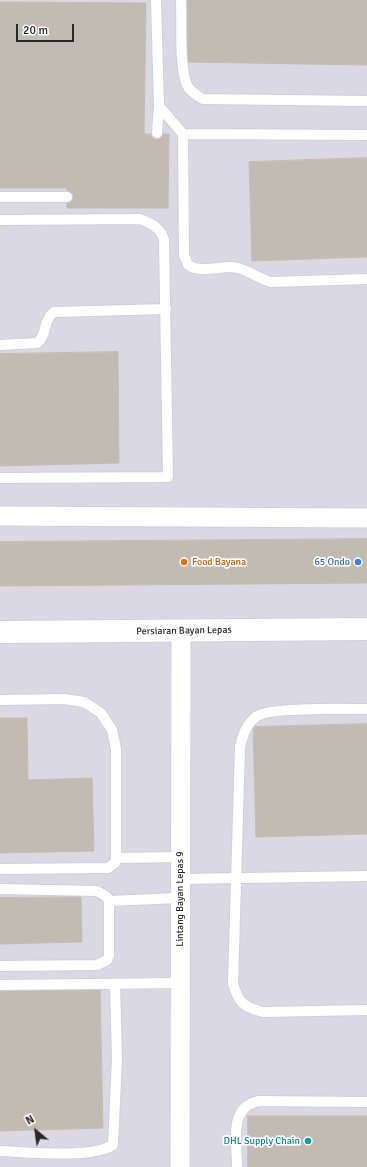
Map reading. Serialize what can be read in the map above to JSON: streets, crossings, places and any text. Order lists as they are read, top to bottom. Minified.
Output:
{"streets":{"street":["Persiaran Bayan Lepas","Lintang Bayan Lepas 9"]},"crossings":[["Persiaran Bayan Lepas","Lintang Bayan Lepas 9"]],"places":["Food Bayana","65 Ondo","DHL Supply Chain"],"scale_bar":"20 m","north":"top left"}
